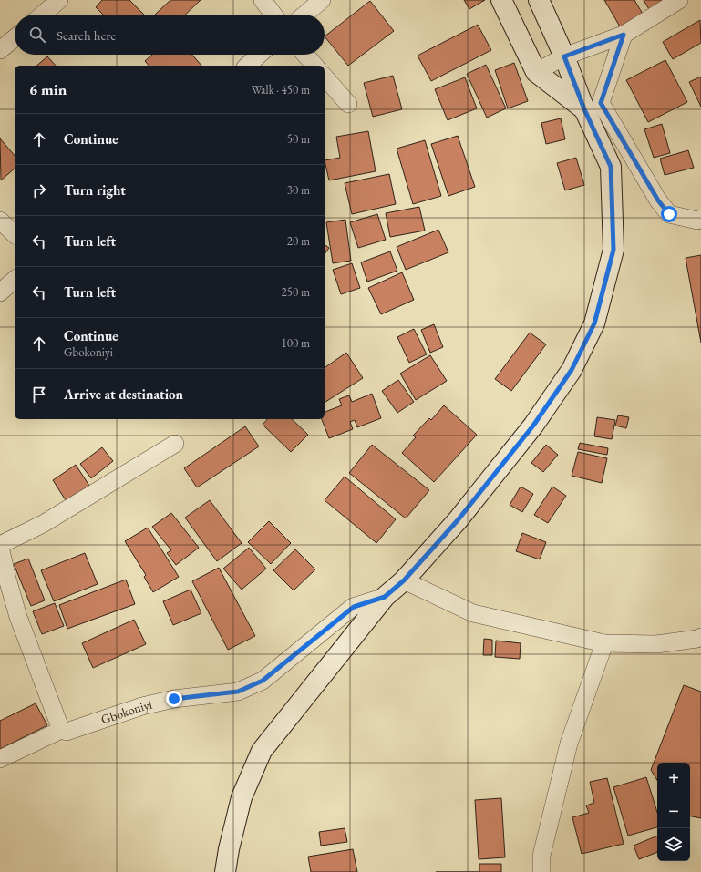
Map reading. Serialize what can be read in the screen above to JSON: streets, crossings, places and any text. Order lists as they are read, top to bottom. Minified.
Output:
{"streets":{"street":["Gbokoniyi"]},"page":{"search":"Search here","heading":["6 min","Walk · 450 m"],"list":[["Continue","50 m"],["Turn right","30 m"],["Turn left","20 m"],["Turn left","250 m"],["Continue","Gbokoniyi","100 m"],"Arrive at destination"],"map_buttons":["+","−"]}}
